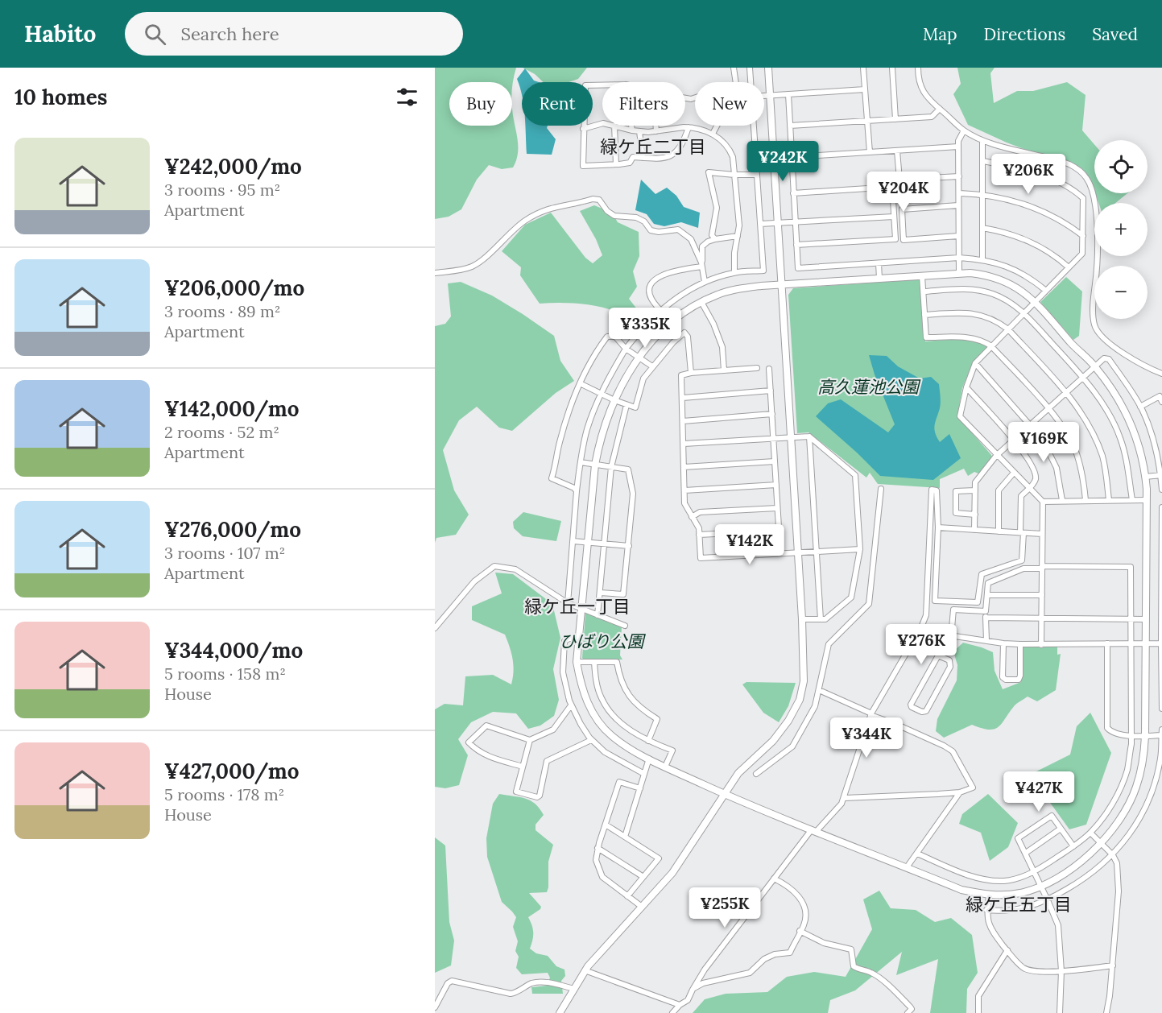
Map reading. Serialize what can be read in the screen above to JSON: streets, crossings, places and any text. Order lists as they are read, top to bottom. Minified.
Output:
{"districts":["緑ケ丘二丁目","緑ケ丘一丁目","緑ケ丘五丁目"],"parks":["高久蓮池公園","ひばり公園"],"page":{"header":"Habito","search":"Search here","nav":["Map","Directions","Saved"],"heading":"10 homes","chip":["Buy","Rent","Filters","New"],"list":[{"name":"¥242,000/mo","note":"3 rooms · 95 m² · Apartment"},{"name":"¥206,000/mo","note":"3 rooms · 89 m² · Apartment"},{"name":"¥142,000/mo","note":"2 rooms · 52 m² · Apartment"},{"name":"¥276,000/mo","note":"3 rooms · 107 m² · Apartment"},{"name":"¥344,000/mo","note":"5 rooms · 158 m² · House"},{"name":"¥427,000/mo","note":"5 rooms · 178 m² · House"}],"map_buttons":["+","−"],"price":["¥242K","¥206K","¥204K","¥335K","¥169K","¥142K","¥276K","¥344K","¥427K","¥255K"]}}
